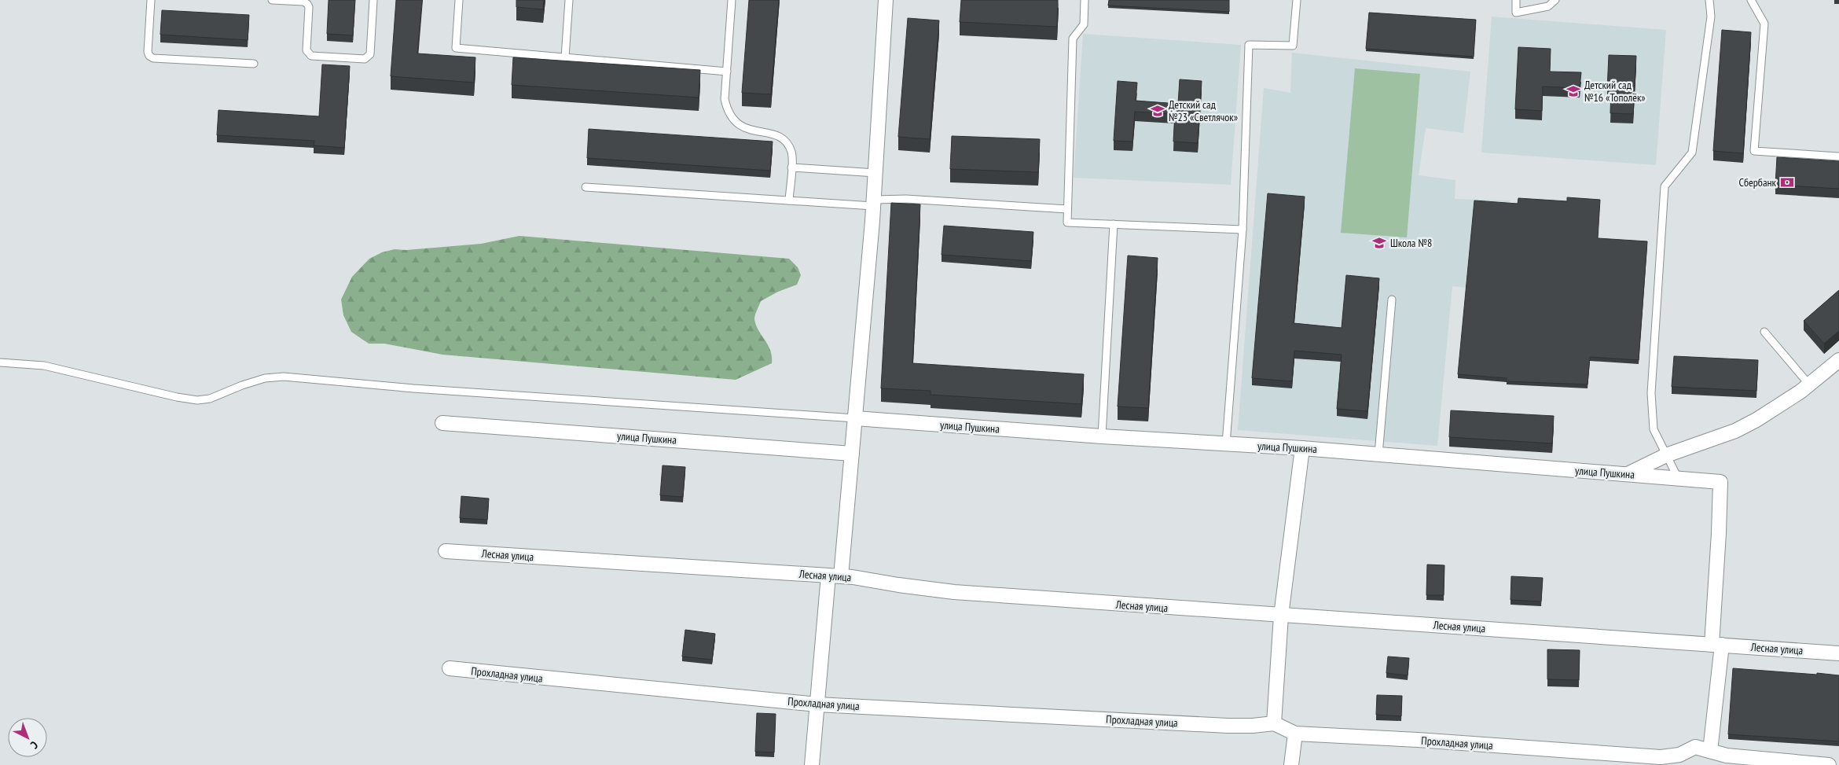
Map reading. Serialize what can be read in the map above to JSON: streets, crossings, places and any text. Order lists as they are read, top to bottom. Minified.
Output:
{"streets":{"street":["улица Пушкина","Лесная улица","Прохладная улица"]},"crossings":[["улица Пушкина","Лесная улица"]],"places":{"school or university":["Детский сад №16 «Тополёк»","Детский сад №23 «Светлячок»","Школа №8"],"bank":["Сбербанк"]},"north":"bottom right"}
